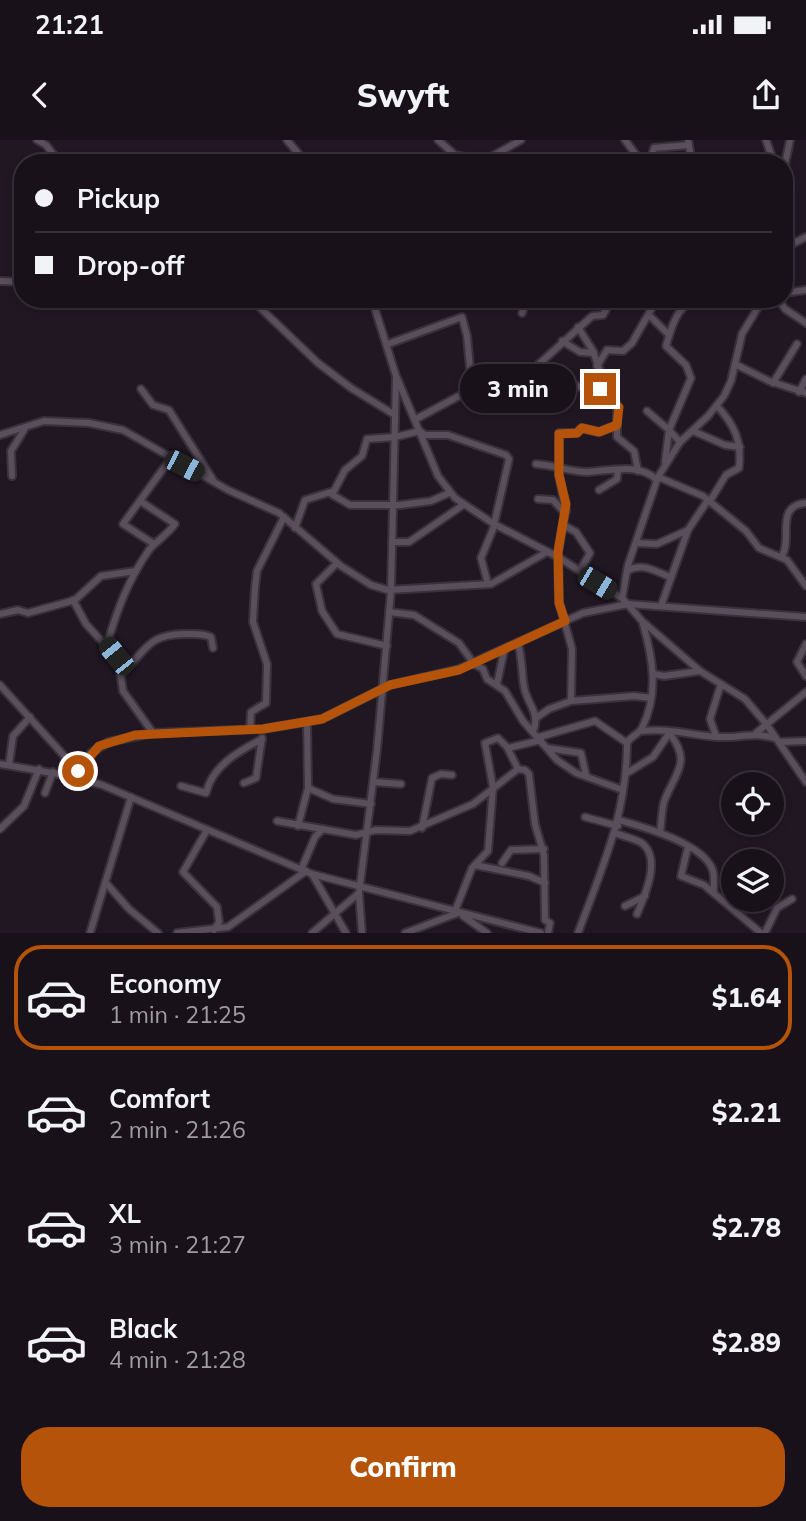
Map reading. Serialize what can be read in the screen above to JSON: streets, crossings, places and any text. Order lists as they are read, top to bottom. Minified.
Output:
{"page":{"status":"21:21","header":"Swyft","banner":["Pickup","Drop-off"],"bubble":"3 min","list":[{"name":"Economy","note":"1 min · 21:25","value":"$1.64"},{"name":"Comfort","note":"2 min · 21:26","value":"$2.21"},{"name":"XL","note":"3 min · 21:27","value":"$2.78"},{"name":"Black","note":"4 min · 21:28","value":"$2.89"}],"buttons":"Confirm"}}
